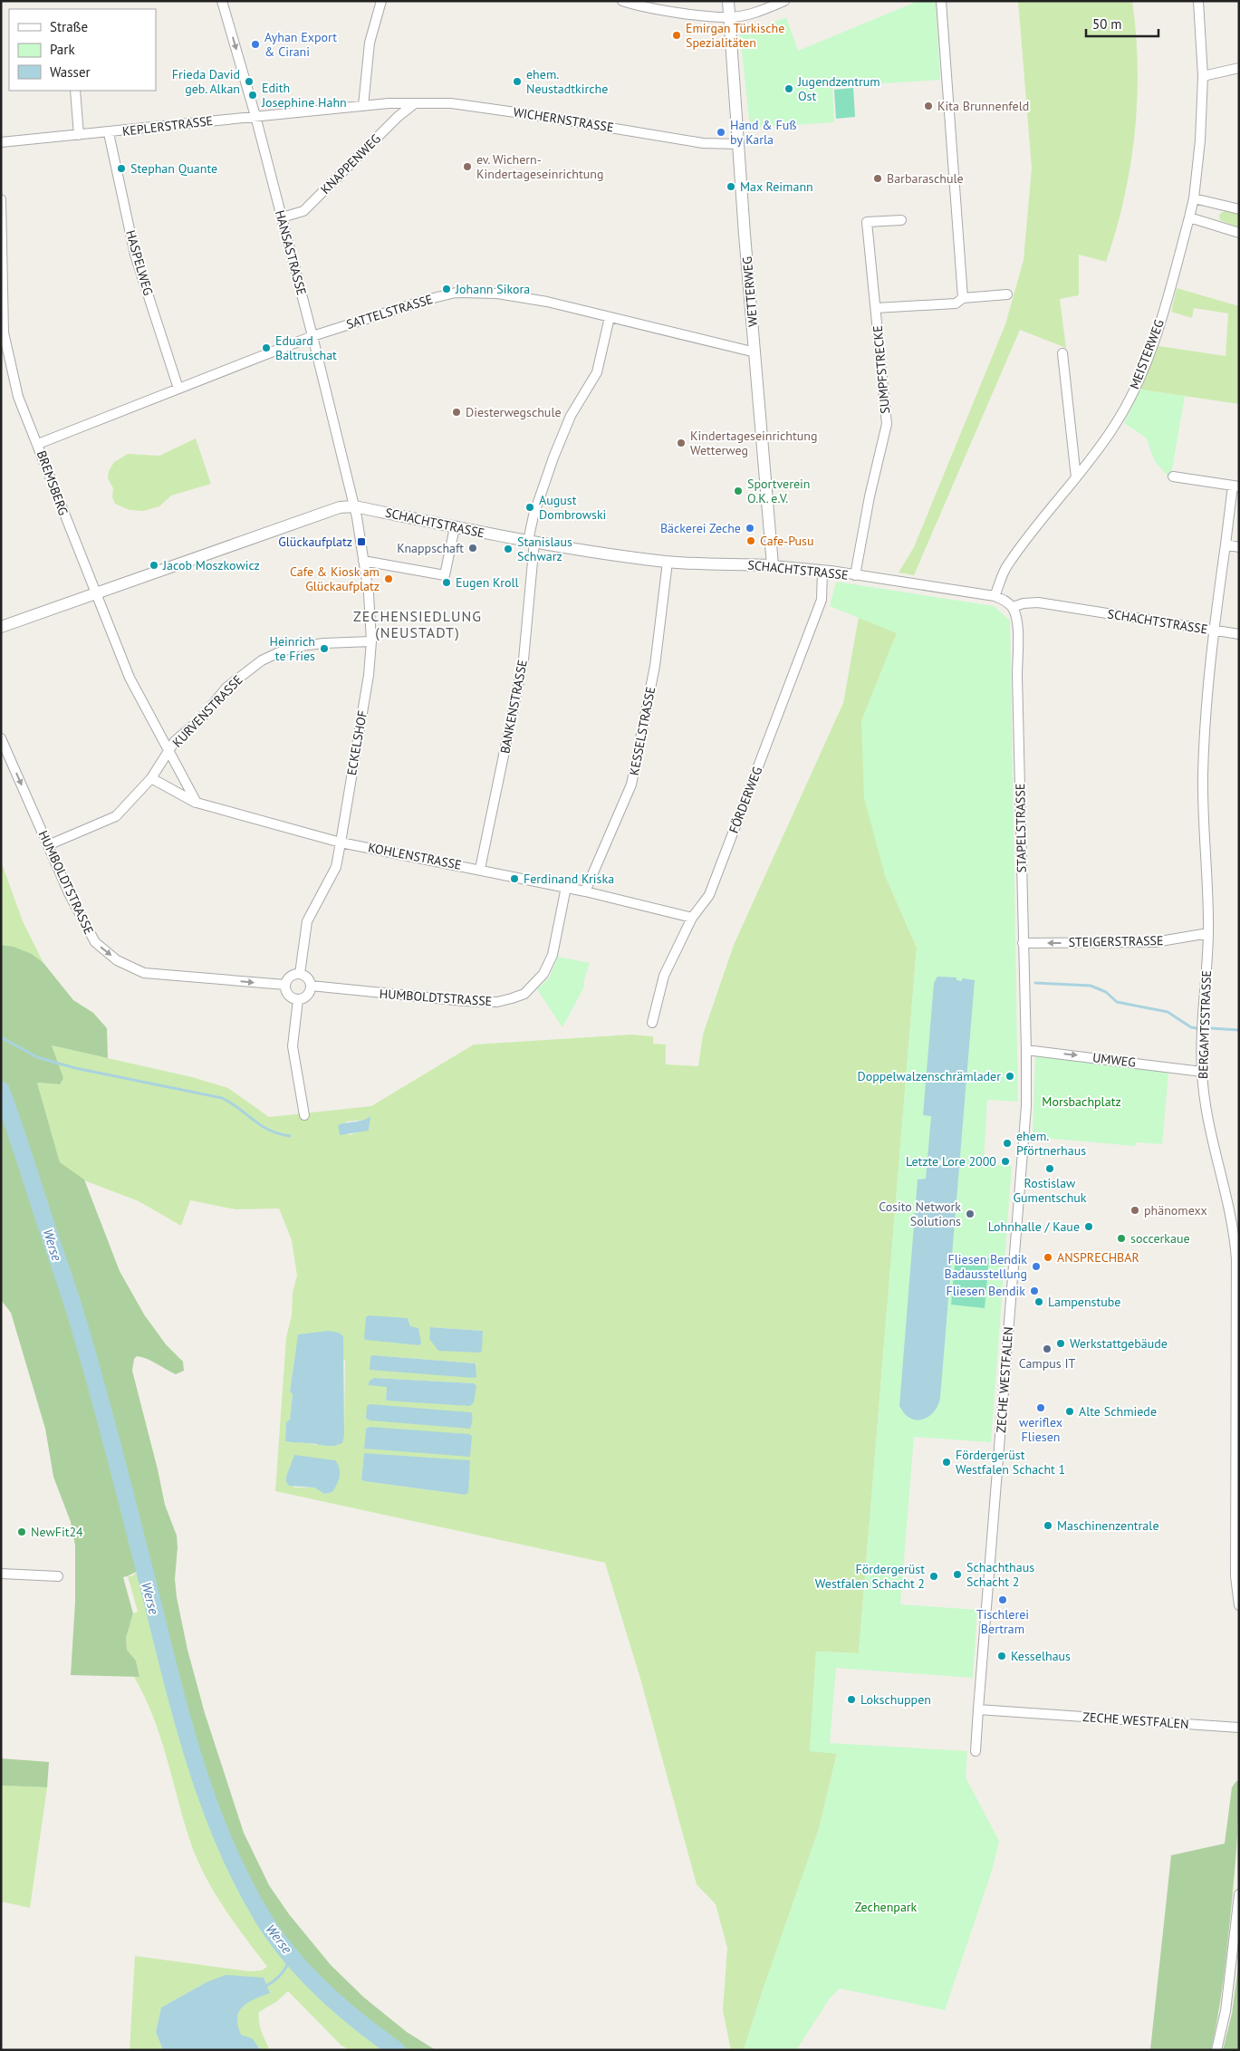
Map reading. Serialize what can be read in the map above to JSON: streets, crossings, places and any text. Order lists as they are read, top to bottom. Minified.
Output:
{"streets":{"street":["WICHERNSTRASSE","KEPLERSTRASSE","KNAPPENWEG","HANSASTRASSE","HASPELWEG","WETTERWEG","SATTELSTRASSE","MEISTERWEG","SUMPFSTRECKE","BREMSBERG","SCHACHTSTRASSE","BANKENSTRASSE","KURVENSTRASSE","KESSELSTRASSE","ECKELSHOF","FÖRDERWEG","STAPELSTRASSE","KOHLENSTRASSE","HUMBOLDTSTRASSE","STEIGERSTRASSE","BERGAMTSSTRASSE","UMWEG","ZECHE WESTFALEN"]},"crossings":[["WICHERNSTRASSE","KEPLERSTRASSE"],["WICHERNSTRASSE","KNAPPENWEG"],["WICHERNSTRASSE","HANSASTRASSE"],["WICHERNSTRASSE","WETTERWEG"],["KEPLERSTRASSE","HANSASTRASSE"],["KEPLERSTRASSE","HASPELWEG"],["KNAPPENWEG","HANSASTRASSE"],["HANSASTRASSE","SATTELSTRASSE"],["HANSASTRASSE","SCHACHTSTRASSE"],["HANSASTRASSE","ECKELSHOF"],["HASPELWEG","SATTELSTRASSE"],["WETTERWEG","SATTELSTRASSE"],["WETTERWEG","SCHACHTSTRASSE"],["SATTELSTRASSE","BREMSBERG"],["SATTELSTRASSE","BANKENSTRASSE"],["MEISTERWEG","SCHACHTSTRASSE"],["SUMPFSTRECKE","SCHACHTSTRASSE"],["BREMSBERG","KURVENSTRASSE"],["SCHACHTSTRASSE","BANKENSTRASSE"],["SCHACHTSTRASSE","KESSELSTRASSE"],["SCHACHTSTRASSE","ECKELSHOF"],["SCHACHTSTRASSE","FÖRDERWEG"],["SCHACHTSTRASSE","STAPELSTRASSE"],["SCHACHTSTRASSE","BERGAMTSSTRASSE"],["BANKENSTRASSE","KOHLENSTRASSE"],["KURVENSTRASSE","ECKELSHOF"],["KURVENSTRASSE","KOHLENSTRASSE"],["KURVENSTRASSE","HUMBOLDTSTRASSE"],["KESSELSTRASSE","KOHLENSTRASSE"],["ECKELSHOF","KOHLENSTRASSE"],["ECKELSHOF","HUMBOLDTSTRASSE"],["FÖRDERWEG","KOHLENSTRASSE"],["STAPELSTRASSE","STEIGERSTRASSE"],["STAPELSTRASSE","UMWEG"],["STAPELSTRASSE","ZECHE WESTFALEN"],["KOHLENSTRASSE","HUMBOLDTSTRASSE"],["STEIGERSTRASSE","BERGAMTSSTRASSE"],["BERGAMTSSTRASSE","UMWEG"],["UMWEG","ZECHE WESTFALEN"]],"one_way":["HUMBOLDTSTRASSE","STEIGERSTRASSE","UMWEG"],"districts":["ZECHENSIEDLUNG (NEUSTADT)"],"water":["Werse"],"parks":["Morsbachplatz","Zechenpark"],"places":{"other":["Emirgan Türkische Spezialitäten","Ayhan Export & Cirani","Frieda David geb. Alkan","ehem. Neustadtkirche","Jugendzentrum Ost","Edith Josephine Hahn","Kita Brunnenfeld","Hand & Fuß by Karla","ev. Wichern- Kindertageseinrichtung","Stephan Quante","Barbaraschule","Max Reimann","Johann Sikora","Eduard Baltruschat","Diesterwegschule","Kindertageseinrichtung Wetterweg","Sportverein O.K. e.V.","August Dombrowski","Bäckerei Zeche","Cafe-Pusu","Knappschaft","Stanislaus Schwarz","Jacob Moszkowicz","Cafe & Kiosk am Glückaufplatz","Eugen Kroll","Heinrich te Fries","Ferdinand Kriska","Doppelwalzenschrämlader","ehem. Pförtnerhaus","Letzte Lore 2000","Rostislaw Gumentschuk","phänomexx","Cosito Network Solutions","Lohnhalle / Kaue","soccerkaue","ANSPRECHBAR","Fliesen Bendik Badausstellung","Fliesen Bendik","Lampenstube","Werkstattgebäude","Campus IT","weriflex Fliesen","Alte Schmiede","Fördergerüst Westfalen Schacht 1","Maschinenzentrale","NewFit24","Schachthaus Schacht 2","Fördergerüst Westfalen Schacht 2","Tischlerei Bertram","Kesselhaus","Lokschuppen"],"transit":["Glückaufplatz"]},"legend":["Straße","Park","Wasser"],"scale_bar":"50 m"}
